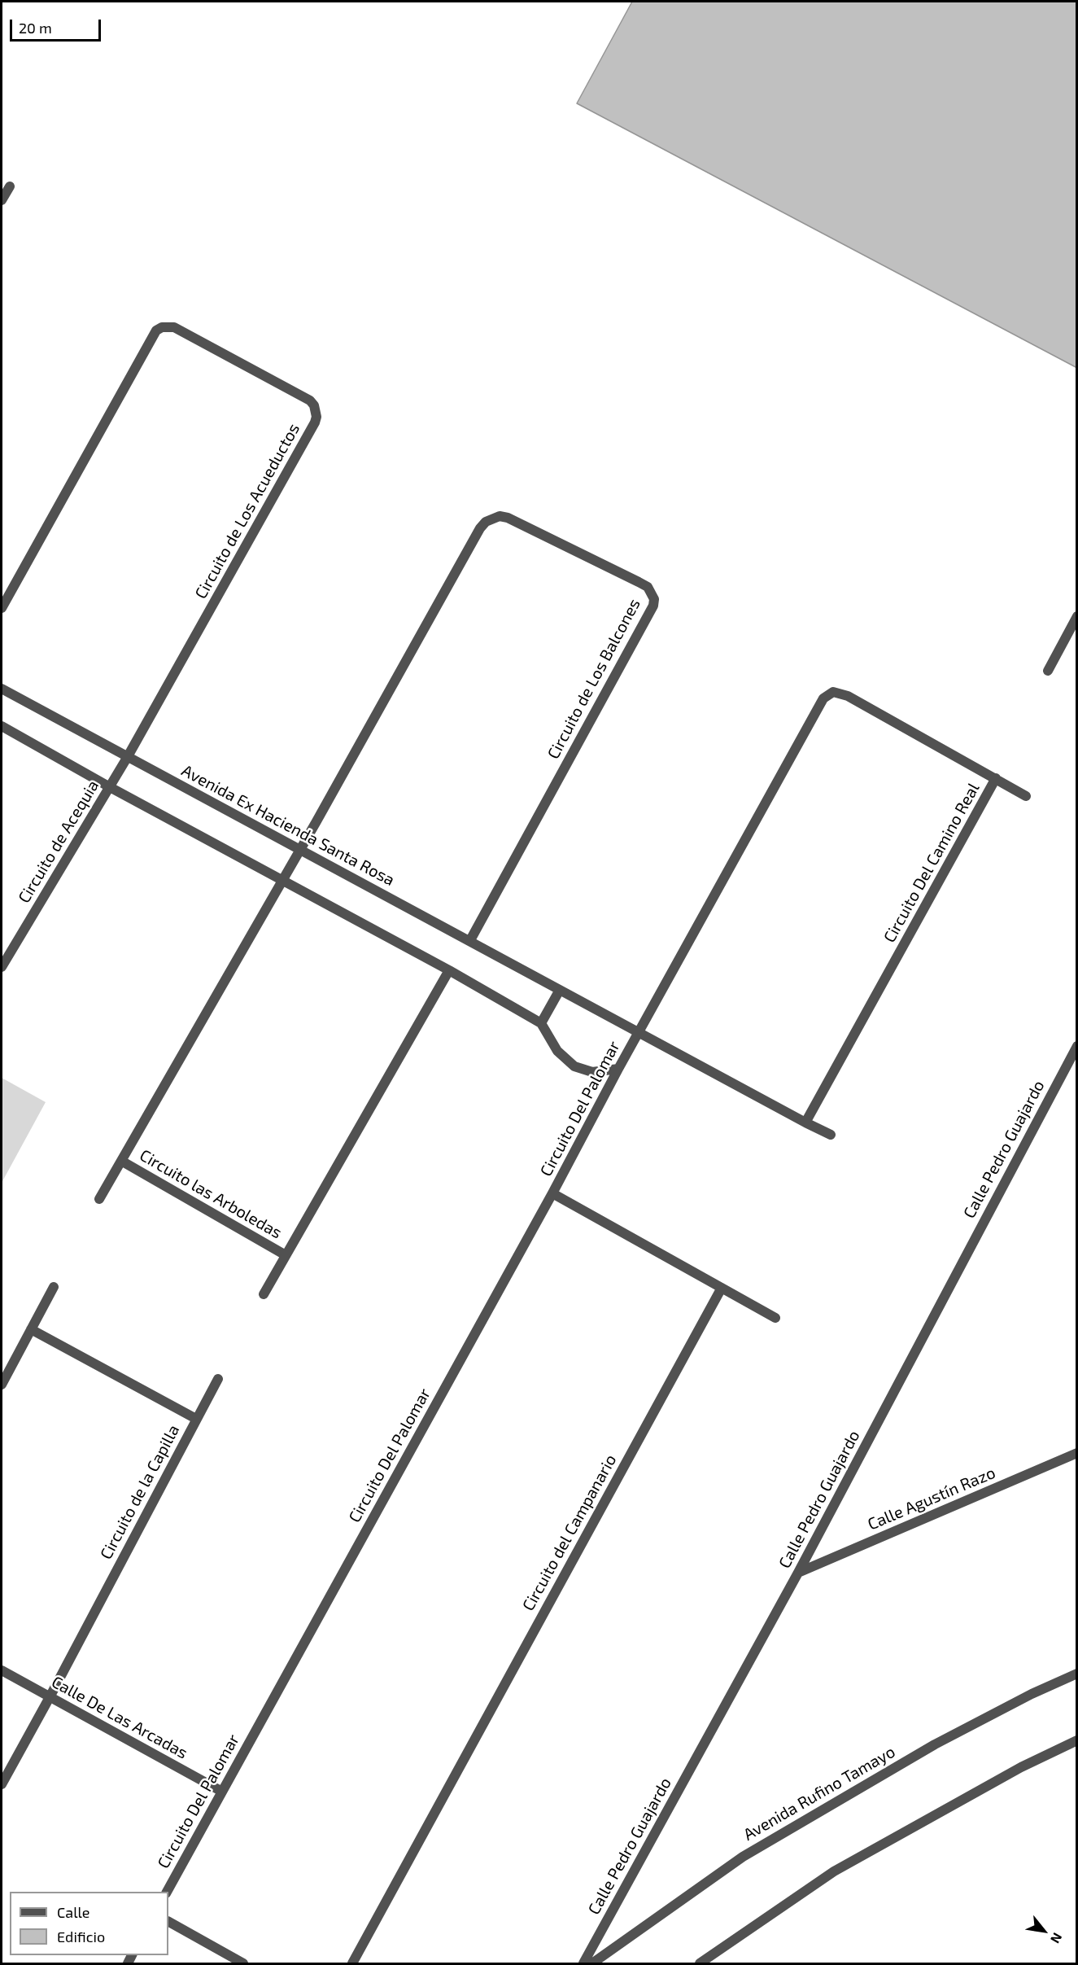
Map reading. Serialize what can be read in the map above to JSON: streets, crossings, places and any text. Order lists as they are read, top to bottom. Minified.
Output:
{"streets":{"street":["Circuito de Los Acueductos","Circuito de Los Balcones","Avenida Ex Hacienda Santa Rosa","Circuito de Acequia","Circuito Del Camino Real","Circuito Del Palomar","Calle Pedro Guajardo","Circuito las Arboledas","Circuito de la Capilla","Calle Agustín Razo","Circuito del Campanario","Calle De Las Arcadas","Avenida Rufino Tamayo"]},"crossings":[["Circuito de Los Acueductos","Avenida Ex Hacienda Santa Rosa"],["Circuito de Los Acueductos","Circuito de Acequia"],["Circuito de Los Balcones","Avenida Ex Hacienda Santa Rosa"],["Circuito de Los Balcones","Circuito las Arboledas"],["Avenida Ex Hacienda Santa Rosa","Circuito de Acequia"],["Avenida Ex Hacienda Santa Rosa","Circuito Del Camino Real"],["Avenida Ex Hacienda Santa Rosa","Circuito Del Palomar"],["Avenida Ex Hacienda Santa Rosa","Circuito las Arboledas"],["Circuito Del Camino Real","Circuito Del Palomar"],["Circuito Del Palomar","Calle De Las Arcadas"],["Calle Pedro Guajardo","Calle Agustín Razo"],["Circuito de la Capilla","Calle De Las Arcadas"]],"legend":["Calle","Edificio"],"scale_bar":"20 m","north":"bottom right"}
